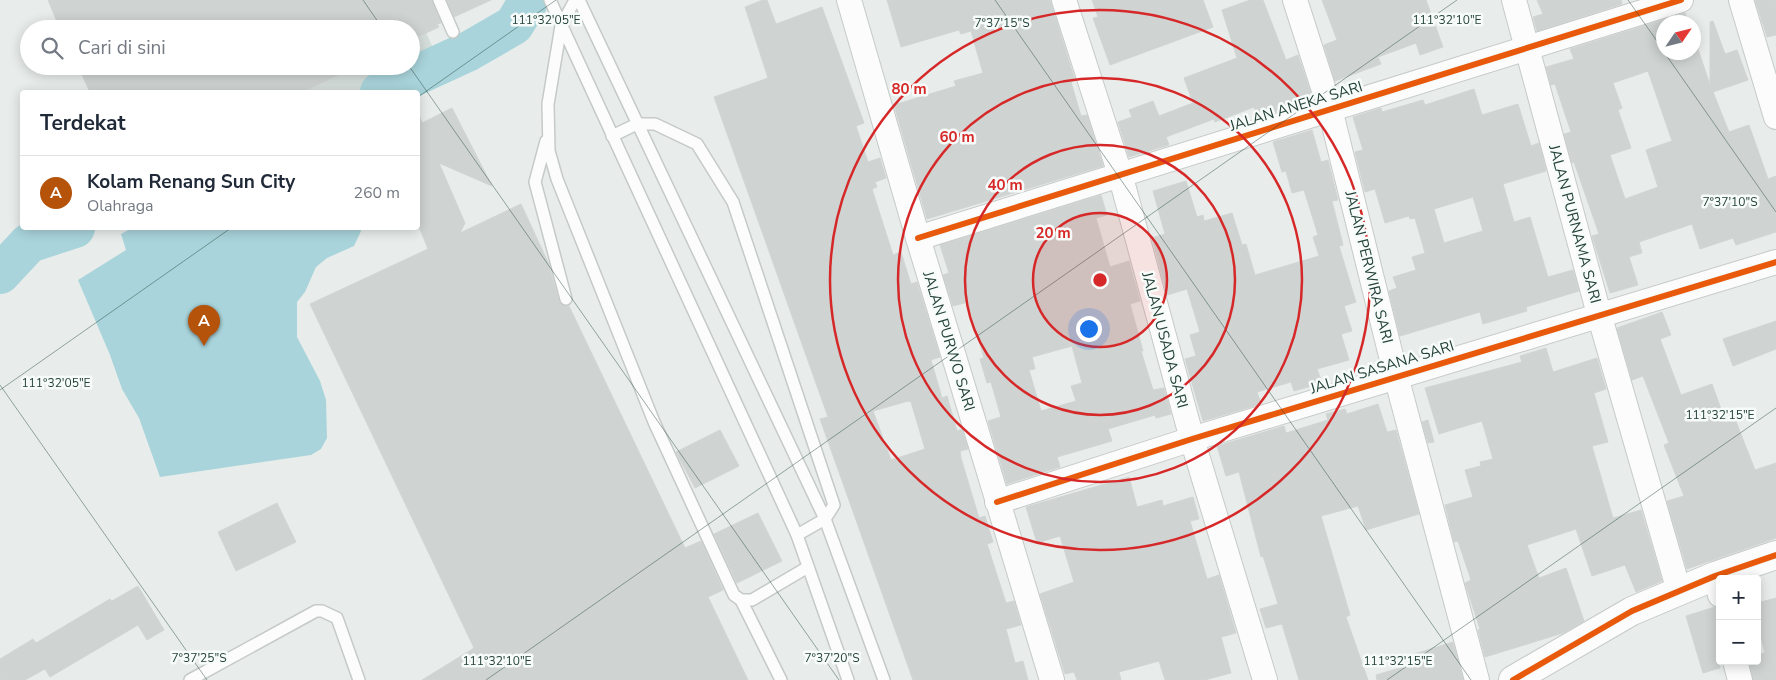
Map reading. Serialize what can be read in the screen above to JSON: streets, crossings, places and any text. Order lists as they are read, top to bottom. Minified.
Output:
{"streets":{"street":["JALAN ANEKA SARI","JALAN PURNAMA SARI","JALAN PERWIRA SARI","JALAN USADA SARI","JALAN PURWO SARI","JALAN SASANA SARI"]},"crossings":[["JALAN ANEKA SARI","JALAN PURNAMA SARI"],["JALAN ANEKA SARI","JALAN PERWIRA SARI"],["JALAN ANEKA SARI","JALAN USADA SARI"],["JALAN ANEKA SARI","JALAN PURWO SARI"],["JALAN PURNAMA SARI","JALAN SASANA SARI"],["JALAN PERWIRA SARI","JALAN SASANA SARI"],["JALAN USADA SARI","JALAN SASANA SARI"],["JALAN PURWO SARI","JALAN SASANA SARI"]],"north":"top right","page":{"search":"Cari di sini","heading":"Terdekat","list":[{"mark":"A","name":"Kolam Renang Sun City","note":"Olahraga","value":"260 m"}],"pins":"A","map_buttons":["+","−"]},"coordinates":["111°32'05\"E","111°32'10\"E","7°37'15\"S","7°37'10\"S","111°32'15\"E","7°37'25\"S","7°37'20\"S"],"rings":["80 m","60 m","40 m","20 m"]}
